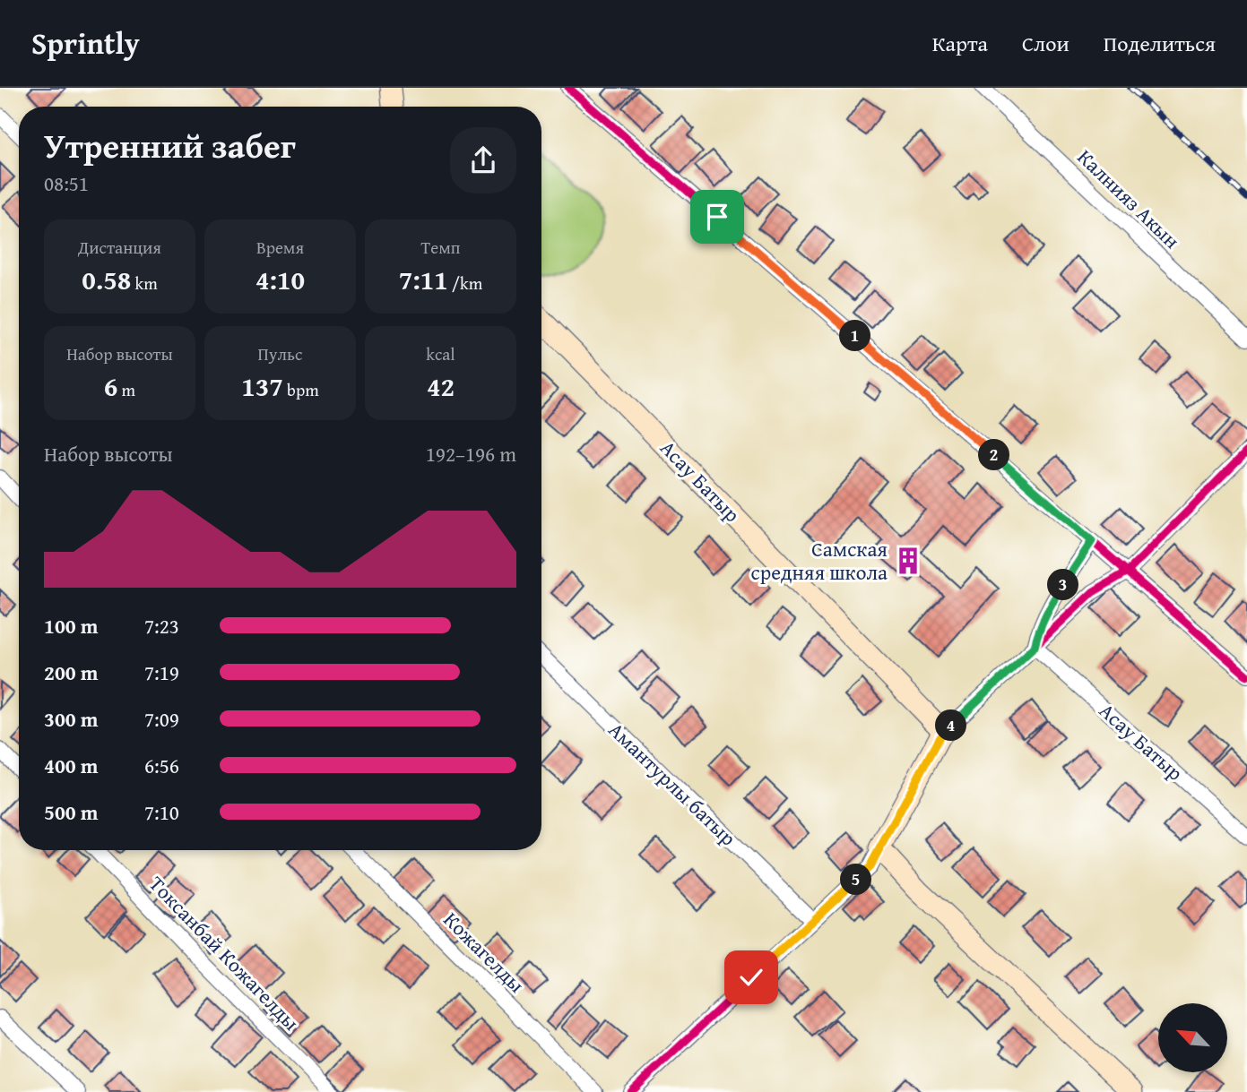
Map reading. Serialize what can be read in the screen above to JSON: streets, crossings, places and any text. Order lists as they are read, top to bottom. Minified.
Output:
{"streets":{"street":["Калнияз Акын","Асау Батыр","Амантурлы батыр","Кожагелды","Токсанбай Кожагелды"]},"places":{"building":["Самская средняя школа"]},"north":"top left","page":{"header":"Sprintly","nav":["Карта","Слои","Поделиться"],"heading":["Утренний забег","08:51"],"stats":[["Дистанция","0.58 km"],["Время","4:10"],["Темп","7:11 /km"],["Набор высоты","6 m"],["Пульс","137 bpm"],["kcal","42"]],"pins":["1","2","3","4","5"],"chart":["Набор высоты","192–196 m"],"list":[{"name":"100 m","note":"7:23"},{"name":"200 m","note":"7:19"},{"name":"300 m","note":"7:09"},{"name":"400 m","note":"6:56"},{"name":"500 m","note":"7:10"}]}}
